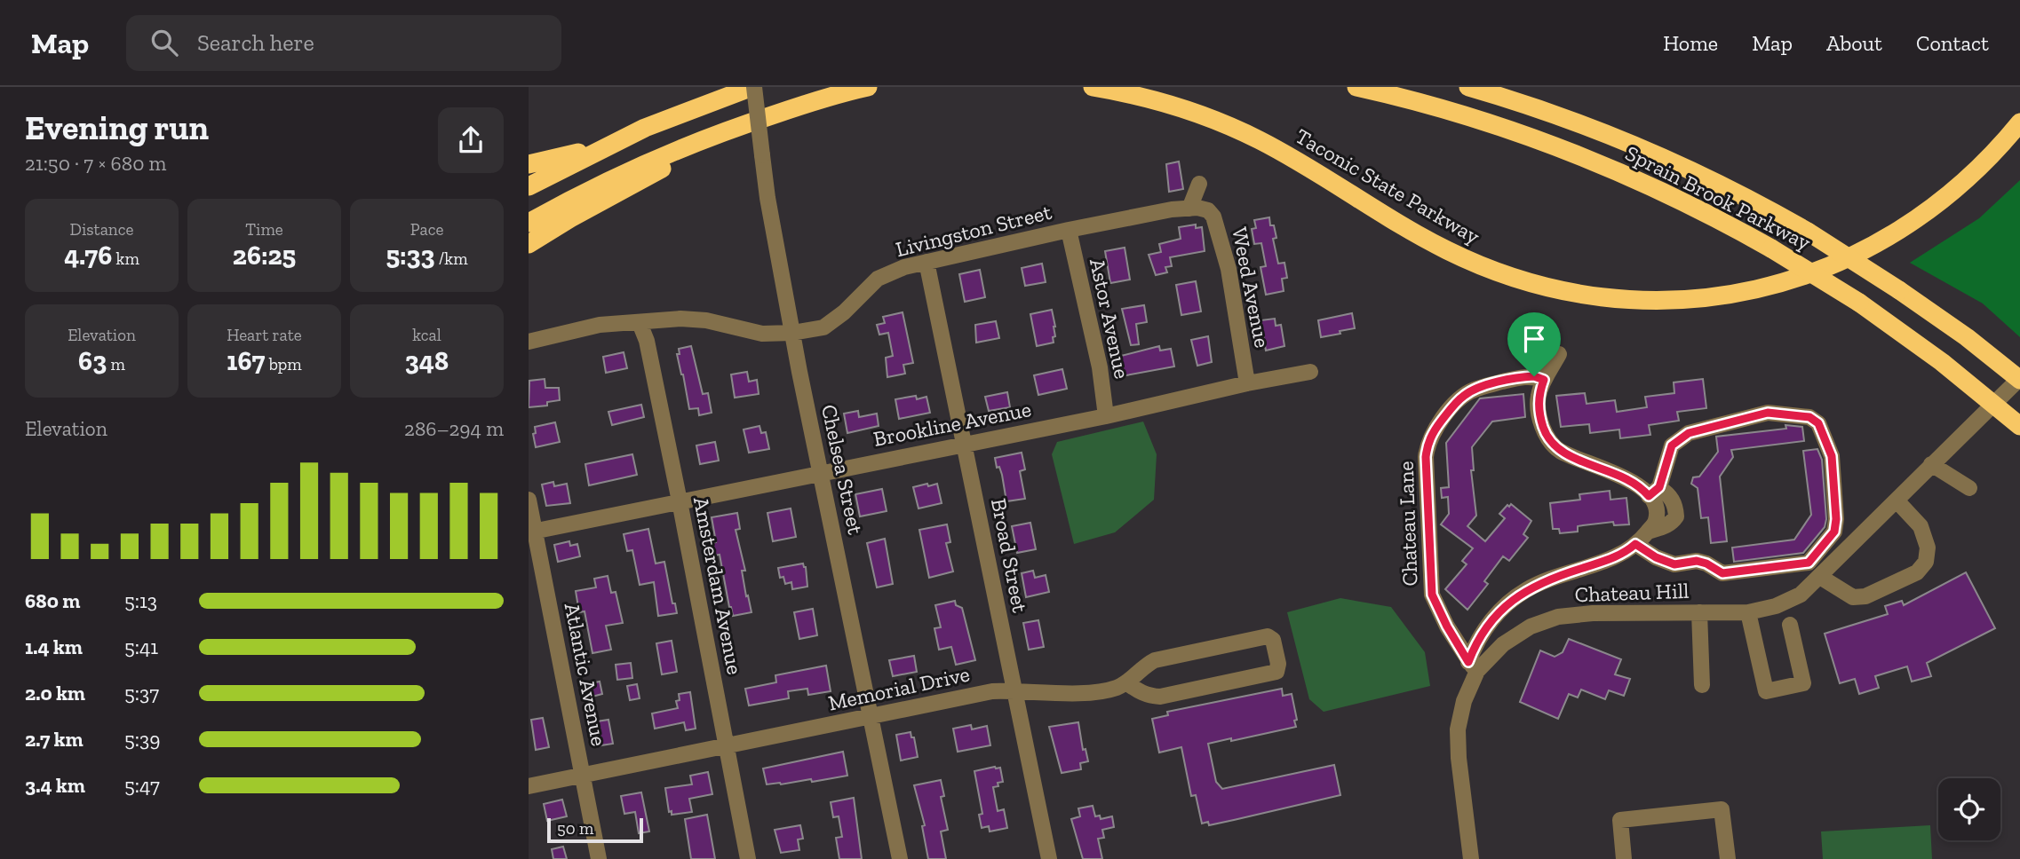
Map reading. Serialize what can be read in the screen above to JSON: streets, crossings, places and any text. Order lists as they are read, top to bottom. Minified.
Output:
{"streets":{"highway":["Taconic State Parkway","Sprain Brook Parkway"],"street":["Livingston Street","Weed Avenue","Astor Avenue","Brookline Avenue","Chelsea Street","Chateau Lane","Broad Street","Amsterdam Avenue","Chateau Hill","Atlantic Avenue","Memorial Drive"]},"crossings":[["Sprain Brook Parkway","Chateau Hill"],["Livingston Street","Weed Avenue"],["Livingston Street","Astor Avenue"],["Livingston Street","Chelsea Street"],["Livingston Street","Broad Street"],["Livingston Street","Amsterdam Avenue"],["Weed Avenue","Brookline Avenue"],["Astor Avenue","Brookline Avenue"],["Brookline Avenue","Chelsea Street"],["Brookline Avenue","Broad Street"],["Brookline Avenue","Amsterdam Avenue"],["Brookline Avenue","Atlantic Avenue"],["Chelsea Street","Memorial Drive"],["Chateau Lane","Chateau Hill"],["Broad Street","Memorial Drive"],["Amsterdam Avenue","Memorial Drive"],["Atlantic Avenue","Memorial Drive"]],"scale_bar":"50 m","page":{"header":"Map","search":"Search here","nav":["Home","Map","About","Contact"],"heading":["Evening run","21:50 · 7 × 680 m"],"stats":[["Distance","4.76 km"],["Time","26:25"],["Pace","5:33 /km"],["Elevation","63 m"],["Heart rate","167 bpm"],["kcal","348"]],"chart":["Elevation","286–294 m"],"list":[{"name":"680 m","note":"5:13"},{"name":"1.4 km","note":"5:41"},{"name":"2.0 km","note":"5:37"},{"name":"2.7 km","note":"5:39"},{"name":"3.4 km","note":"5:47"}],"scale":"50 m"}}
